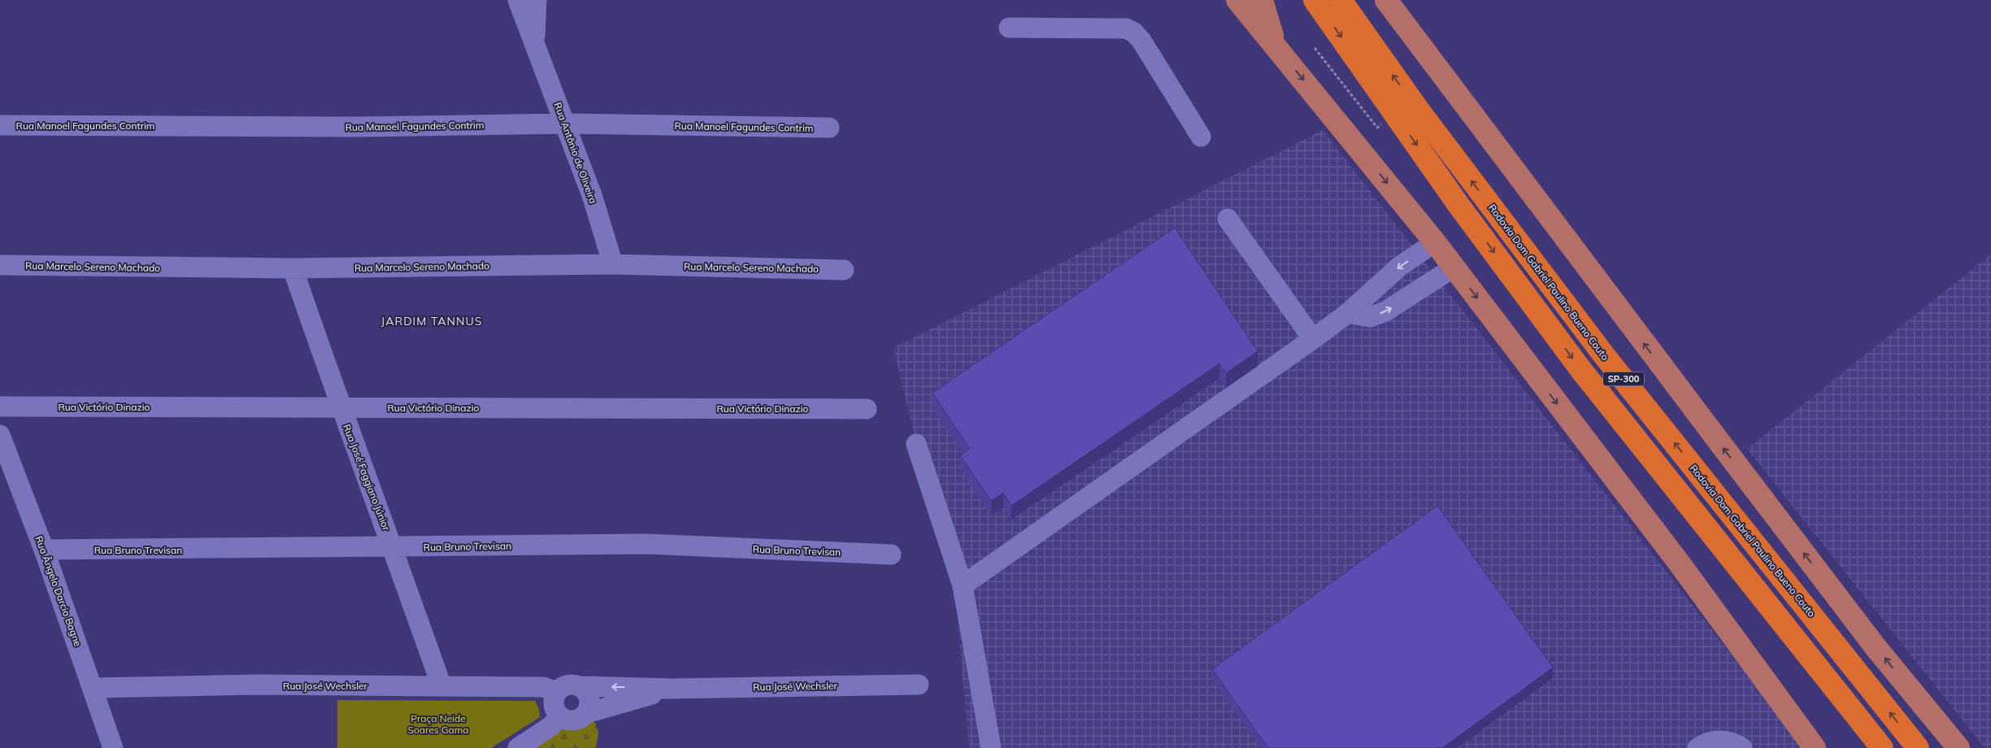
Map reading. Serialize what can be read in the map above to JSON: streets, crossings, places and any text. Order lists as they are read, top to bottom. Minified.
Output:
{"streets":{"highway":["Rodovia Dom Gabriel Paulino Bueno Couto","SP-300"],"street":["Rua Manoel Fagundes Contrim","Rua Antônio de Oliveira","Rua Marcelo Sereno Machado","Rua Victório Dinazio","Rua José Faggiano Júnior","Rua Bruno Trevisan","Rua Ângelo Darcio Bagne","Rua José Wechsler"]},"crossings":[["Rua Manoel Fagundes Contrim","Rua Antônio de Oliveira"],["Rua Antônio de Oliveira","Rua Marcelo Sereno Machado"],["Rua Marcelo Sereno Machado","Rua José Faggiano Júnior"],["Rua Victório Dinazio","Rua José Faggiano Júnior"],["Rua José Faggiano Júnior","Rua Bruno Trevisan"],["Rua José Faggiano Júnior","Rua José Wechsler"],["Rua Bruno Trevisan","Rua Ângelo Darcio Bagne"],["Rua Ângelo Darcio Bagne","Rua José Wechsler"]],"districts":["JARDIM TANNUS"],"parks":["Praça Neide Soares Gama"]}
